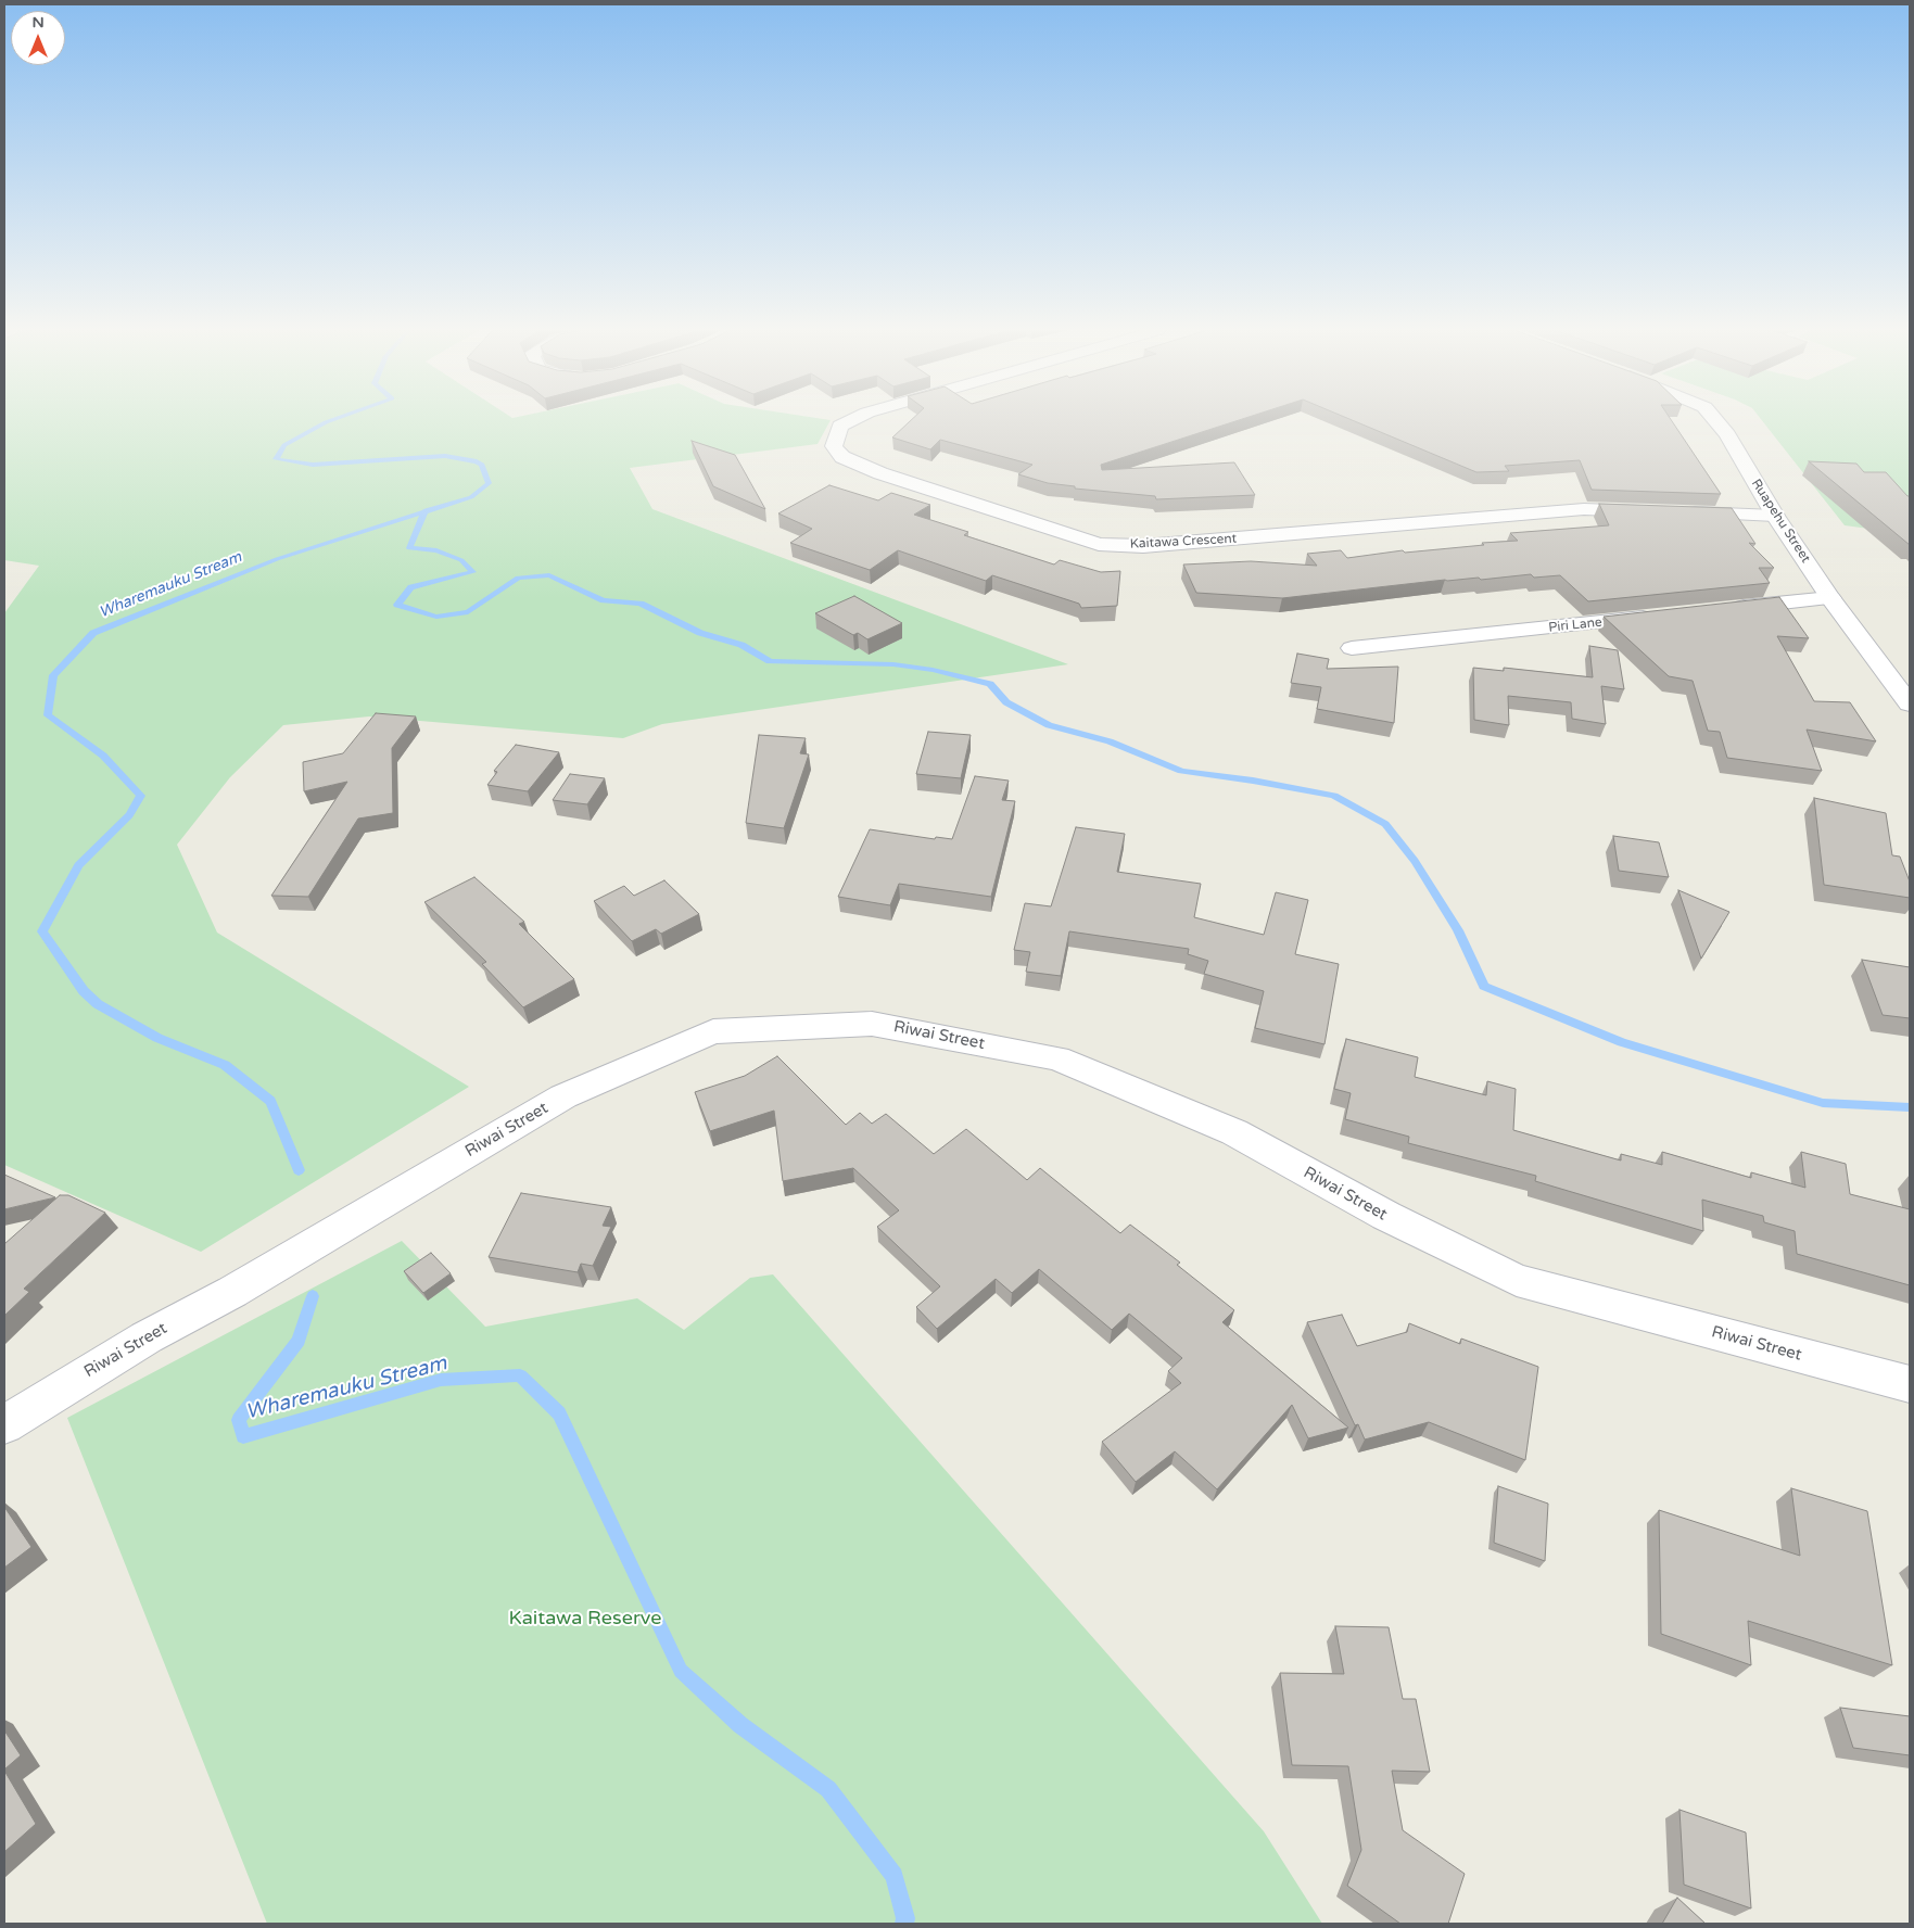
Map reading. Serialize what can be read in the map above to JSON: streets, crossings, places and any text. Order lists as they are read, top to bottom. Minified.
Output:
{"streets":{"street":["Ruapehu Street","Kaitawa Crescent","Piri Lane","Riwai Street"]},"water":["Wharemauku Stream"],"parks":["Kaitawa Reserve"],"north":"top"}
